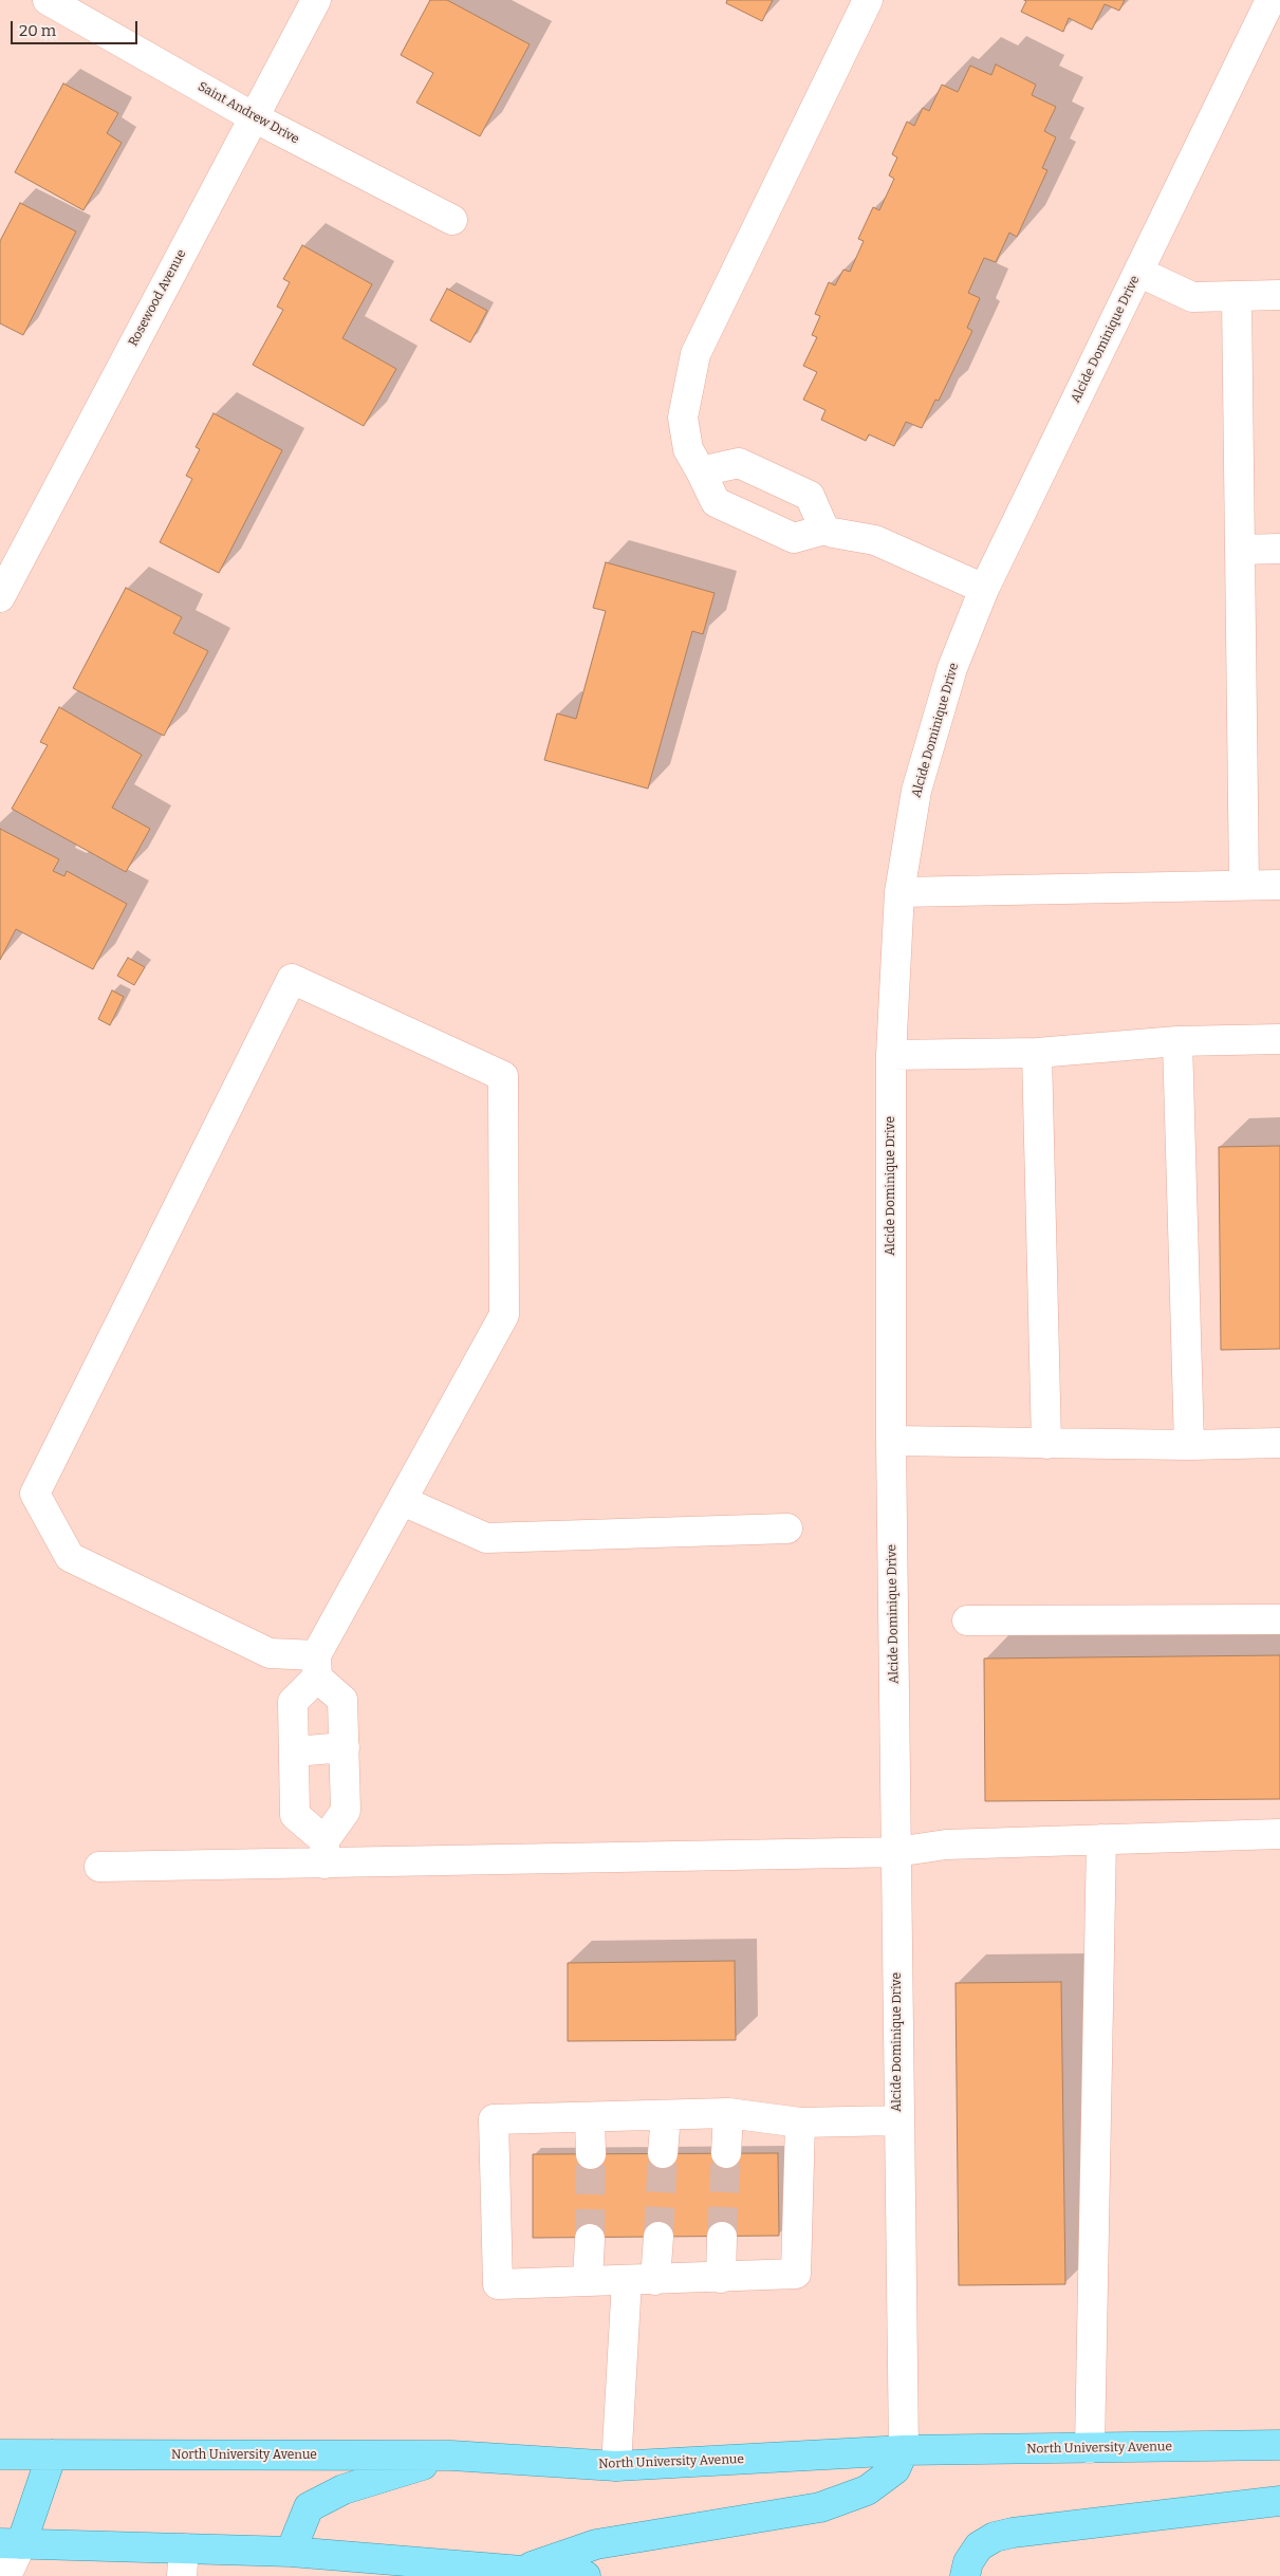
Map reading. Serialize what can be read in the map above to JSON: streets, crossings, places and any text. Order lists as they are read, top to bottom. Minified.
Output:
{"streets":{"main road":["North University Avenue"],"street":["Saint Andrew Drive","Rosewood Avenue","Alcide Dominique Drive"]},"crossings":[["Saint Andrew Drive","Rosewood Avenue"],["Alcide Dominique Drive","North University Avenue"]],"scale_bar":"20 m"}
